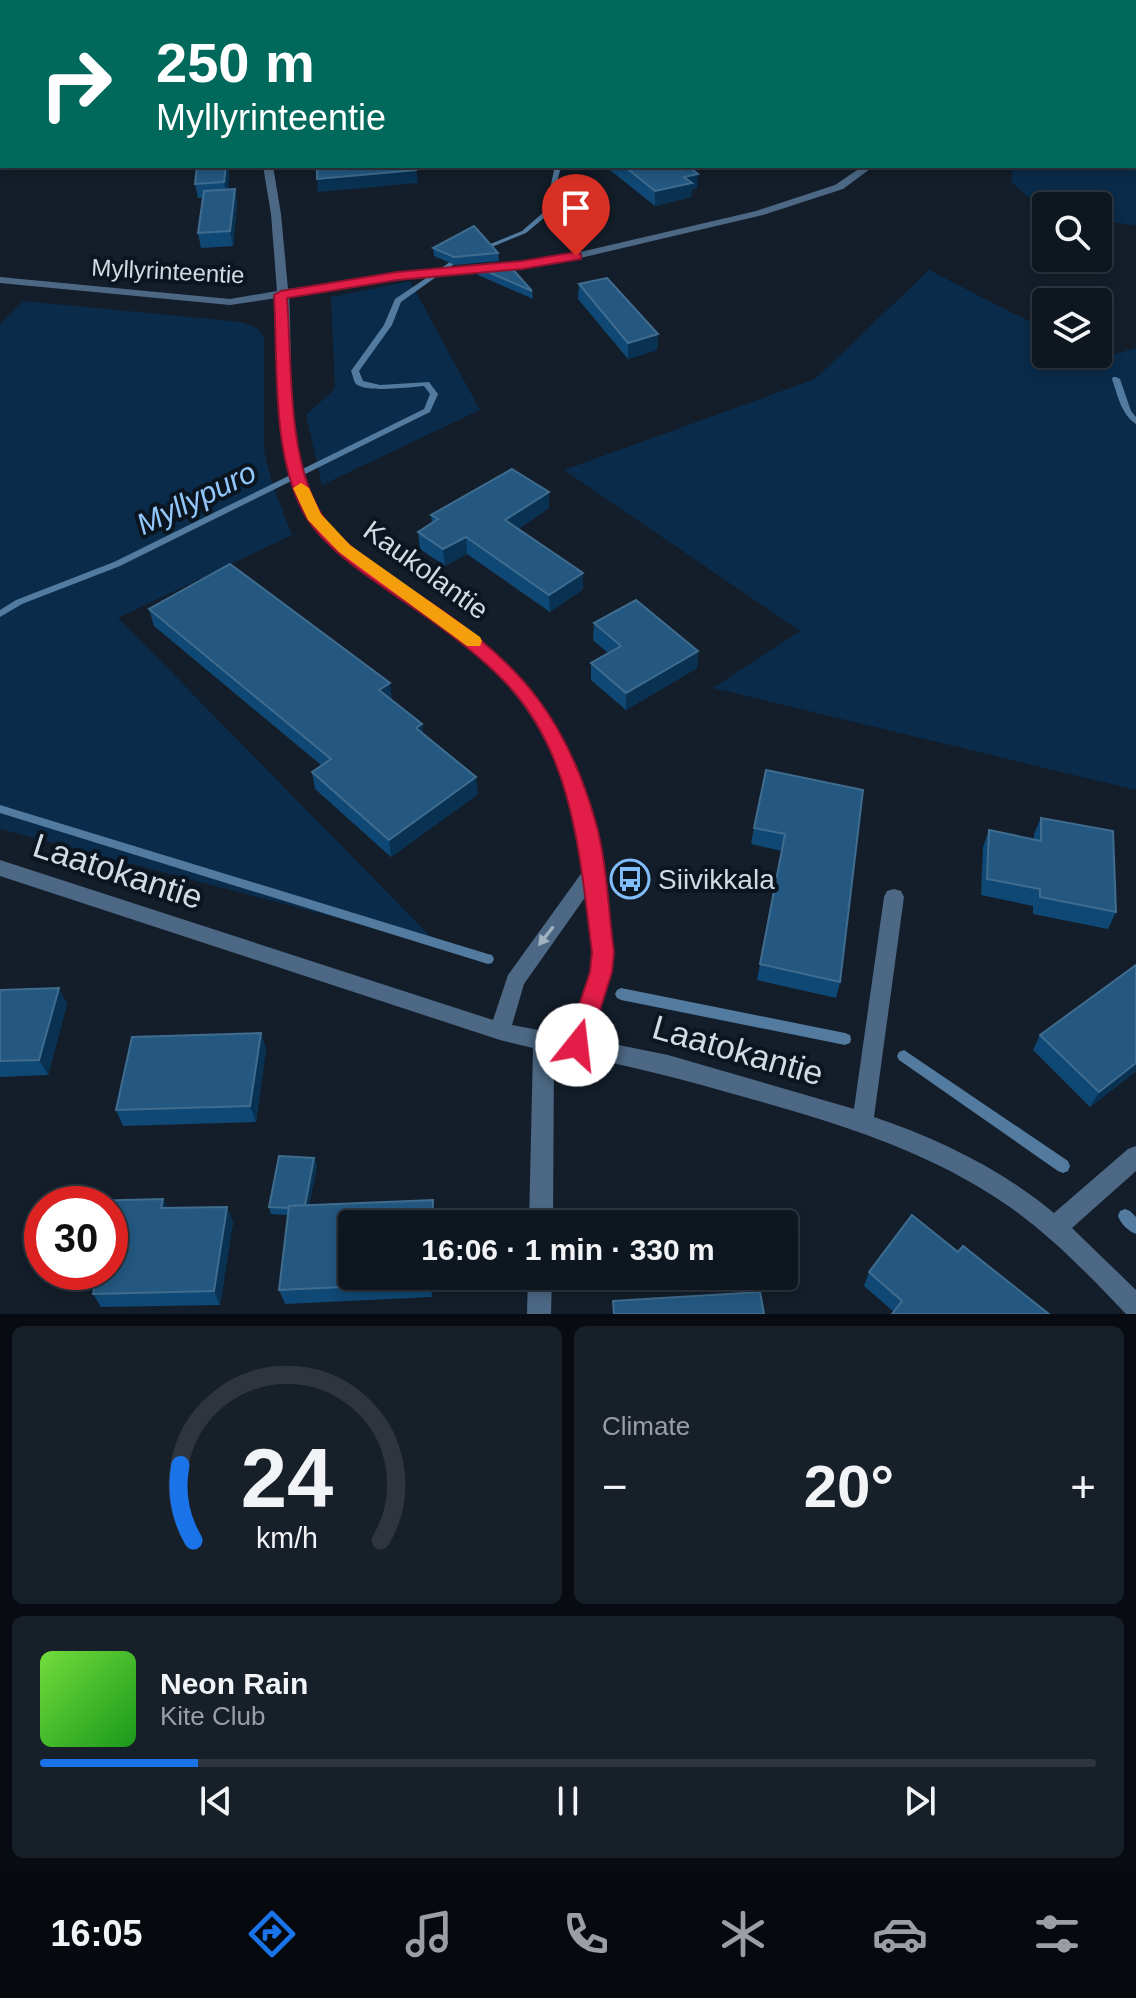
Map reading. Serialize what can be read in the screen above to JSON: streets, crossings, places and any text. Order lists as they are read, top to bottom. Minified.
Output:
{"streets":{"street":["Myllyrinteentie","Kaukolantie","Laatokantie"]},"crossings":[["Myllyrinteentie","Kaukolantie"],["Kaukolantie","Laatokantie"]],"water":["Myllypuro"],"places":{"bus stop":["Siivikkala"]},"page":{"turn":["250 m","Myllyrinteentie"],"limit":"30","trip":"16:06 · 1 min · 330 m","tile":"Climate","heat":["−","20°","+"],"song":["Neon Rain","Kite Club"],"tabs":"16:05","gauge":["24","km/h"]}}
